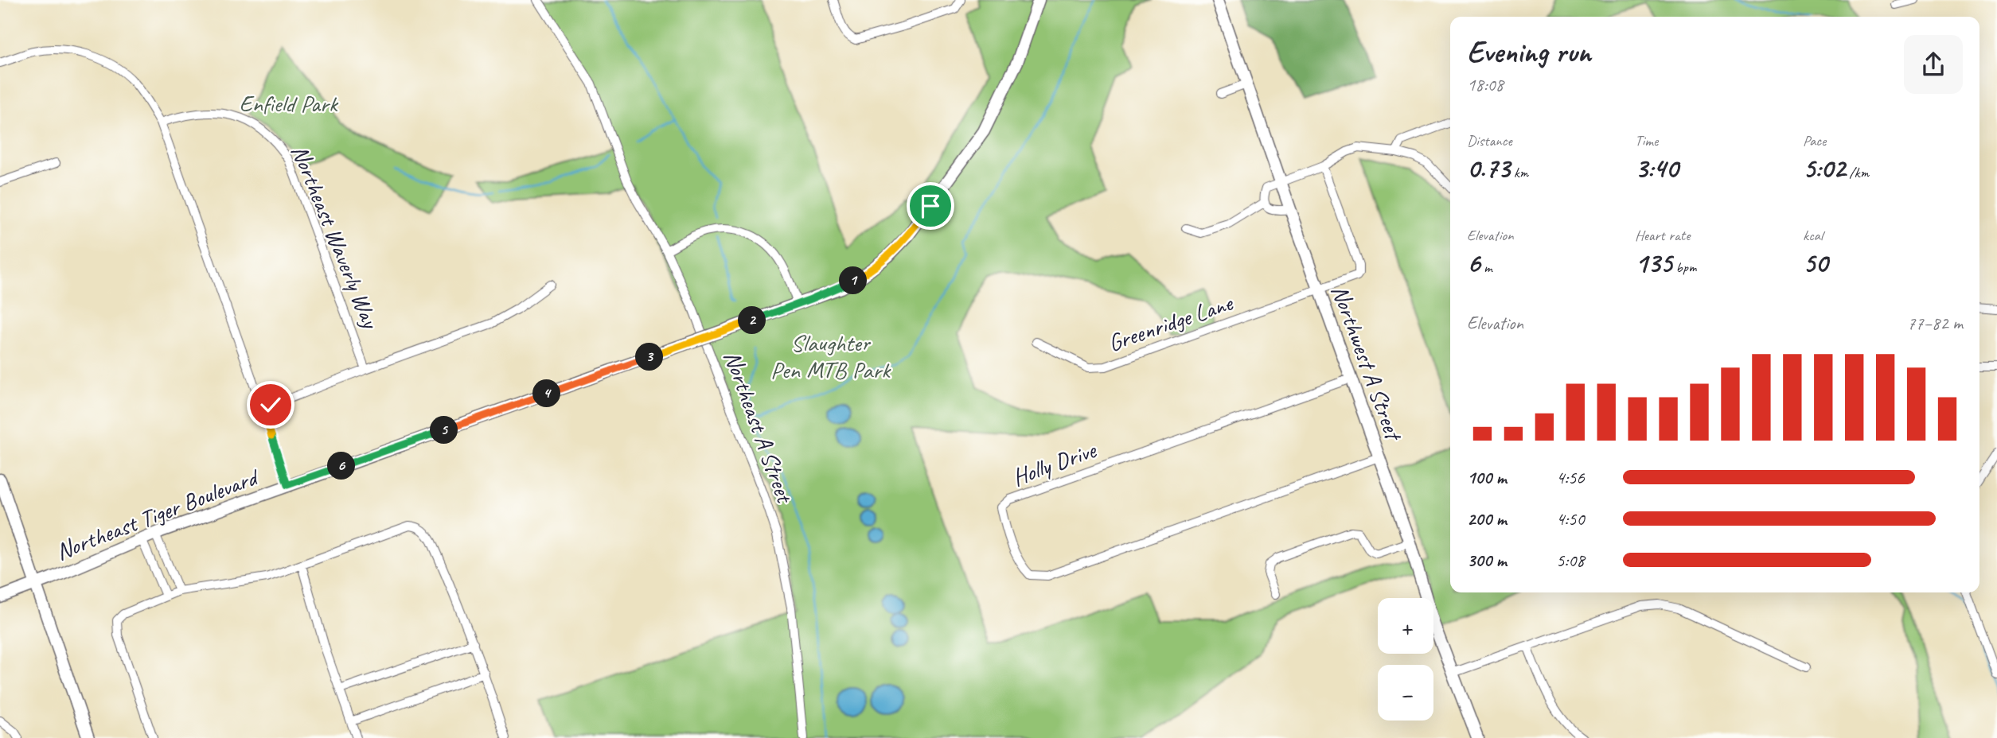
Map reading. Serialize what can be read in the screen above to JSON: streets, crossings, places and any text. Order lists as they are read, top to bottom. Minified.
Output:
{"streets":{"street":["Northeast Waverly Way","Greenridge Lane","Northwest A Street","Northeast A Street","Holly Drive","Northeast Tiger Boulevard"]},"crossings":[["Greenridge Lane","Northwest A Street"],["Northwest A Street","Holly Drive"]],"parks":["Enfield Park","Slaughter Pen MTB Park"],"page":{"heading":["Evening run","18:08"],"stats":[["Distance","0.73 km"],["Time","3:40"],["Pace","5:02 /km"],["Elevation","6 m"],["Heart rate","135 bpm"],["kcal","50"]],"pins":["1","2","3","4","5","6"],"chart":["Elevation","77–82 m"],"list":[{"name":"100 m","note":"4:56"},{"name":"200 m","note":"4:50"},{"name":"300 m","note":"5:08"}],"map_buttons":["+","−"]}}
